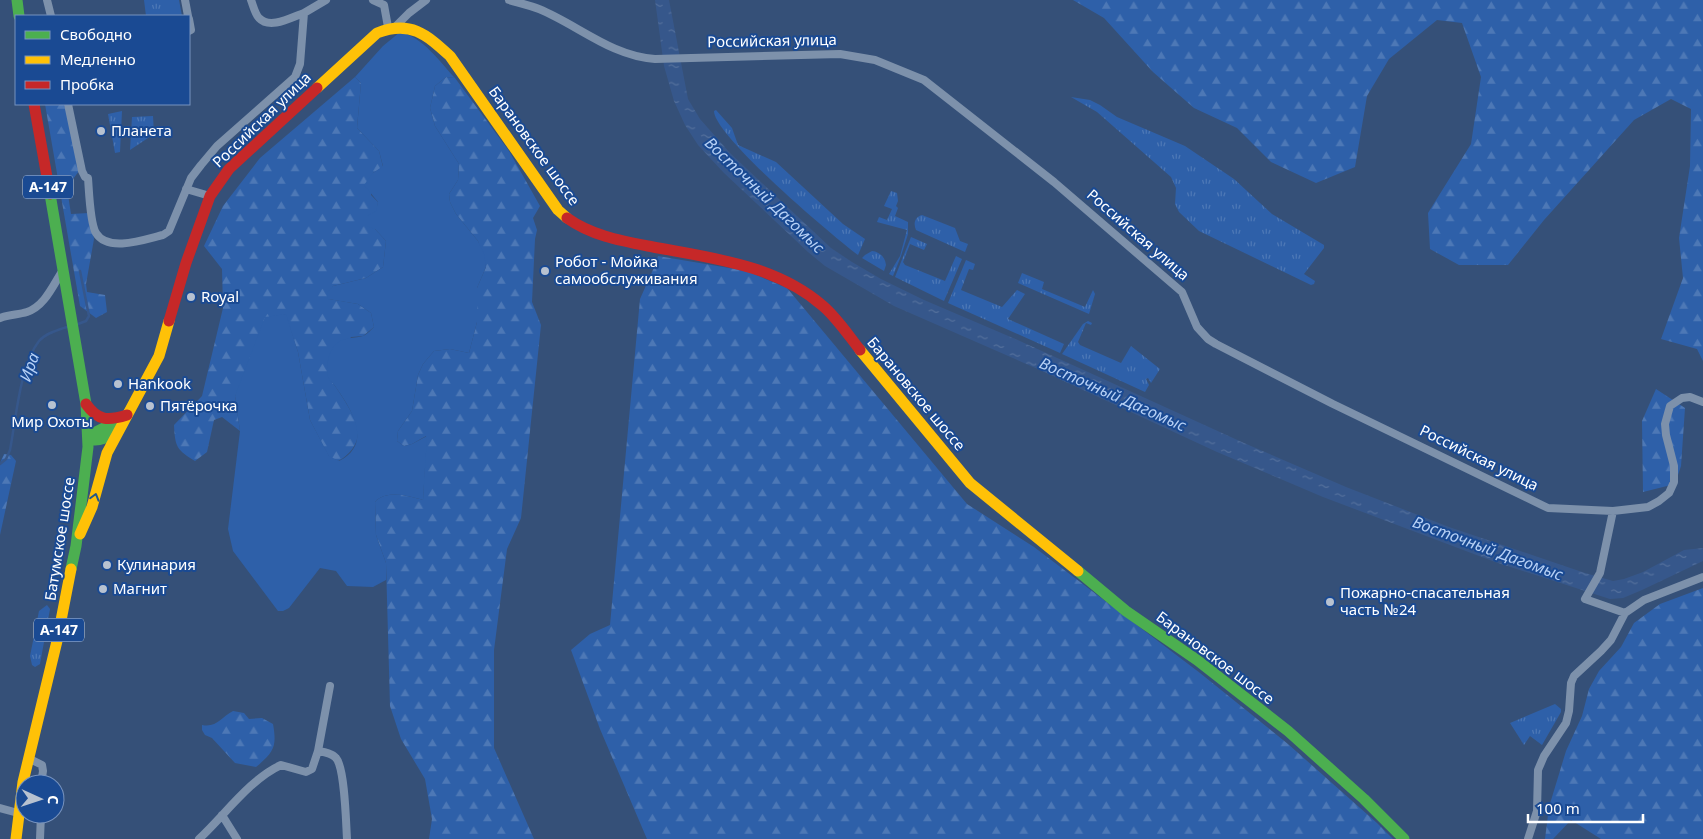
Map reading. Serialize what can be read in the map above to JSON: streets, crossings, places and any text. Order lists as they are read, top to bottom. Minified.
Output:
{"streets":{"main road":["Российская улица","Барановское шоссе","А-147","Батумское шоссе"]},"crossings":[["Российская улица","Барановское шоссе"],["Российская улица","А-147"],["А-147","Батумское шоссе"]],"water":["Восточный Дагомыс","Ира"],"places":["Планета","Робот - Мойка самообслуживания","Royal","Hankook","Мир Охоты","Пятёрочка","Кулинария","Магнит","Пожарно-спасательная часть №24"],"legend":["Свободно","Медленно","Пробка"],"scale_bar":"100 m","north":"right"}
